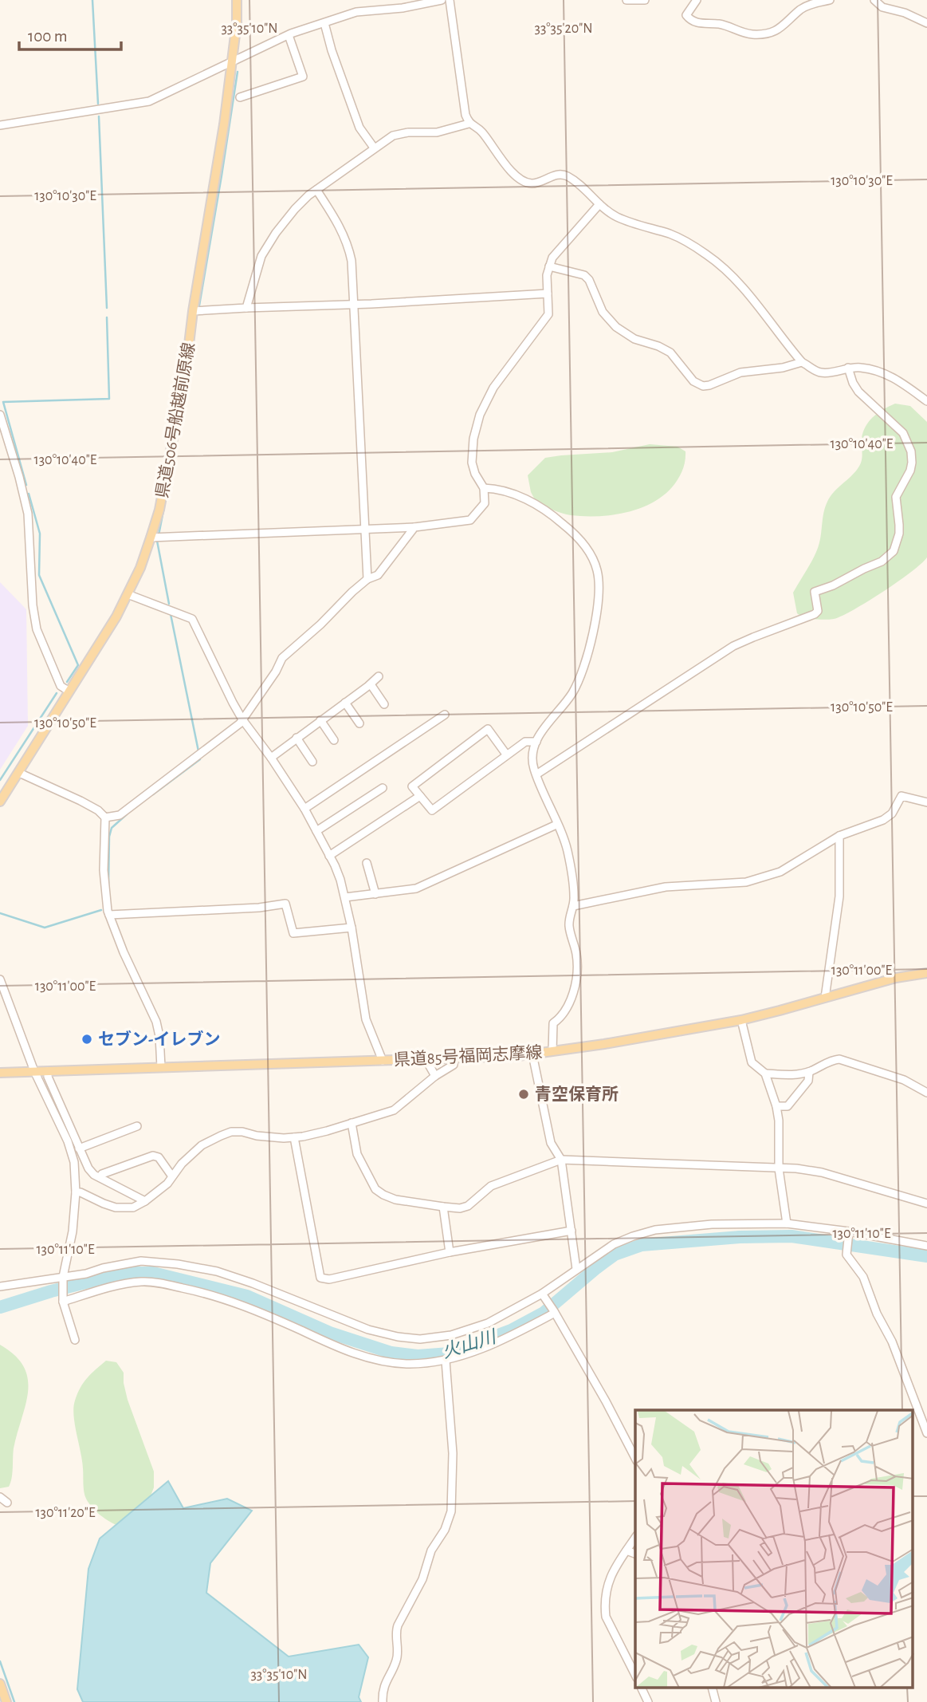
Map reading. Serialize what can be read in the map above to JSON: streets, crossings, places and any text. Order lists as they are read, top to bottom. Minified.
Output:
{"streets":{"main road":["県道506号船越前原線","県道85号福岡志摩線"]},"water":["火山川"],"places":["セブン-イレブン","青空保育所"],"scale_bar":"100 m","coordinates":["33°35'10\"N","33°35'20\"N","130°10'30\"E","130°10'40\"E","130°10'50\"E","130°11'00\"E","130°11'10\"E","130°11'20\"E"]}
